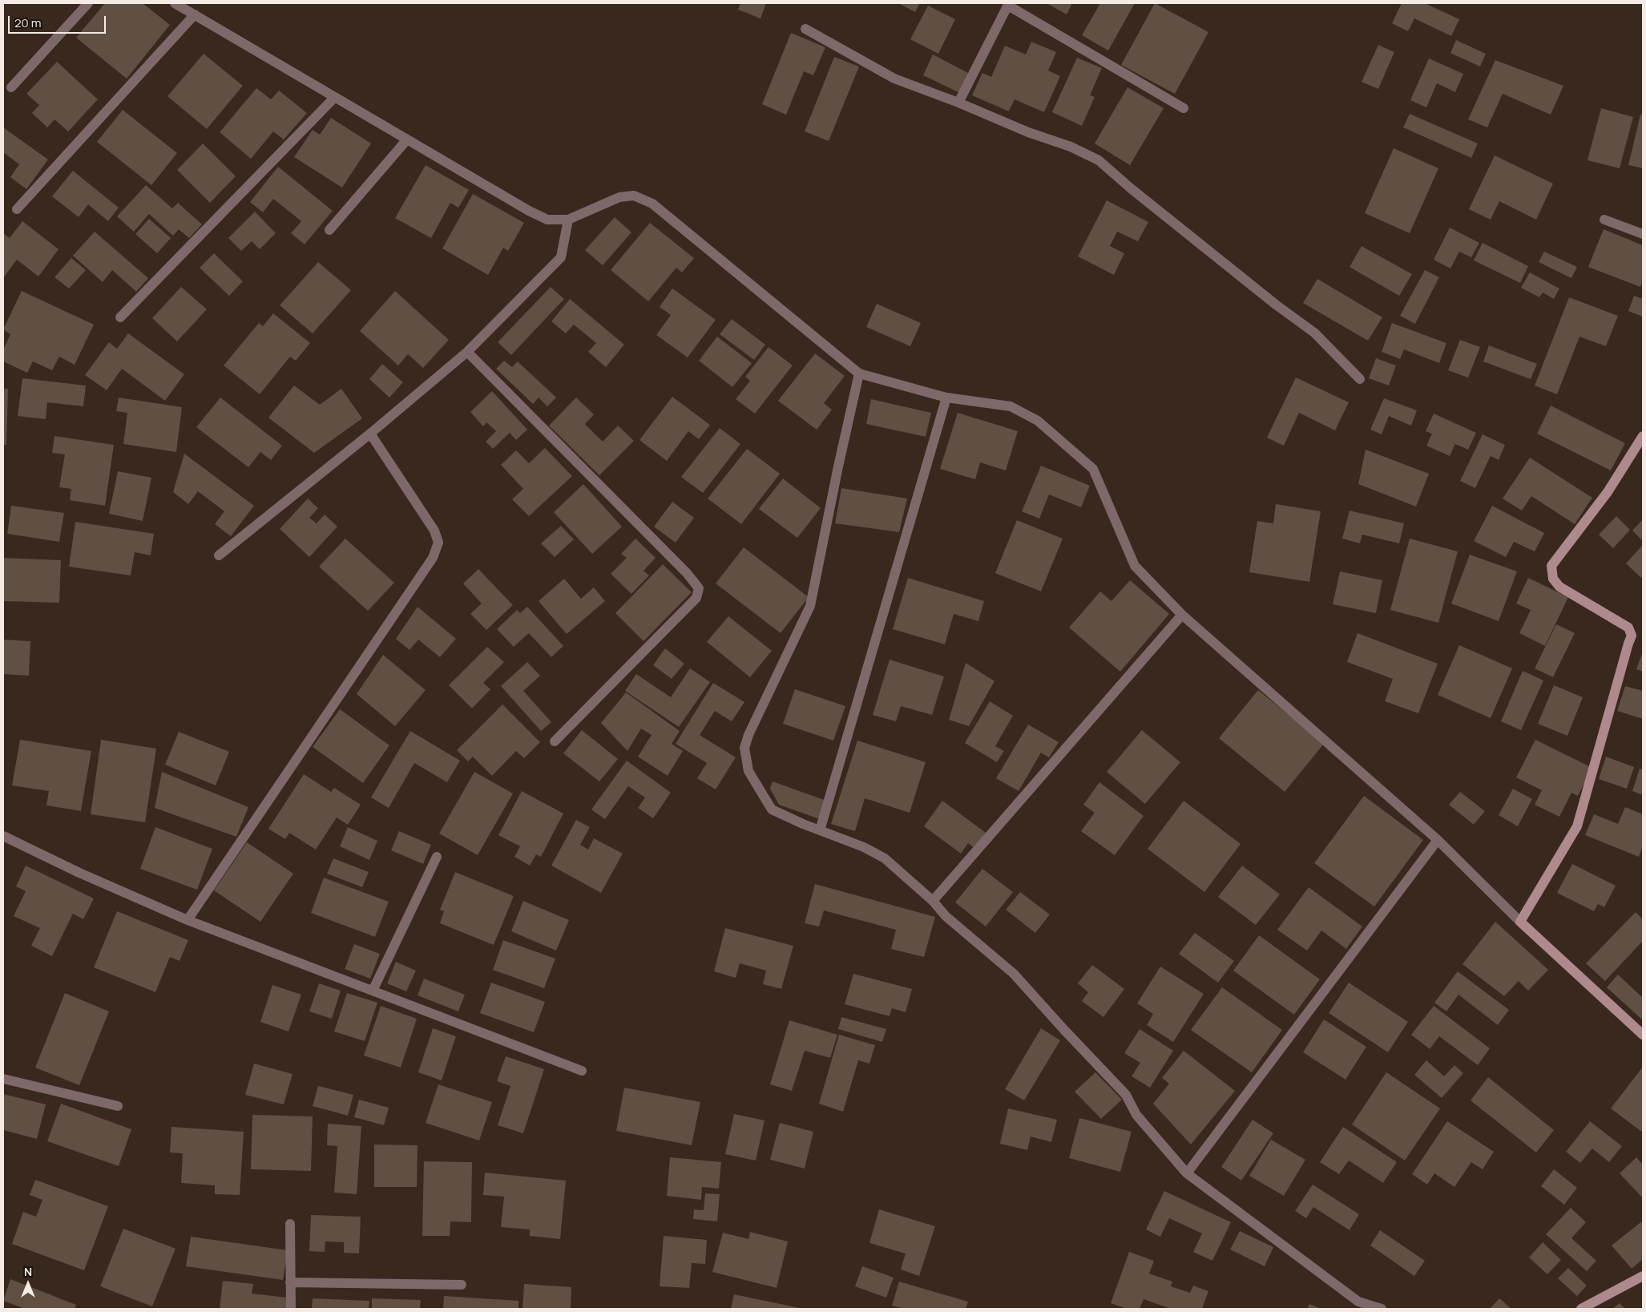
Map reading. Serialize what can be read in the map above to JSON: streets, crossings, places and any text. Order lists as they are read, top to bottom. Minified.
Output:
{"scale_bar":"20 m","north":"top"}
